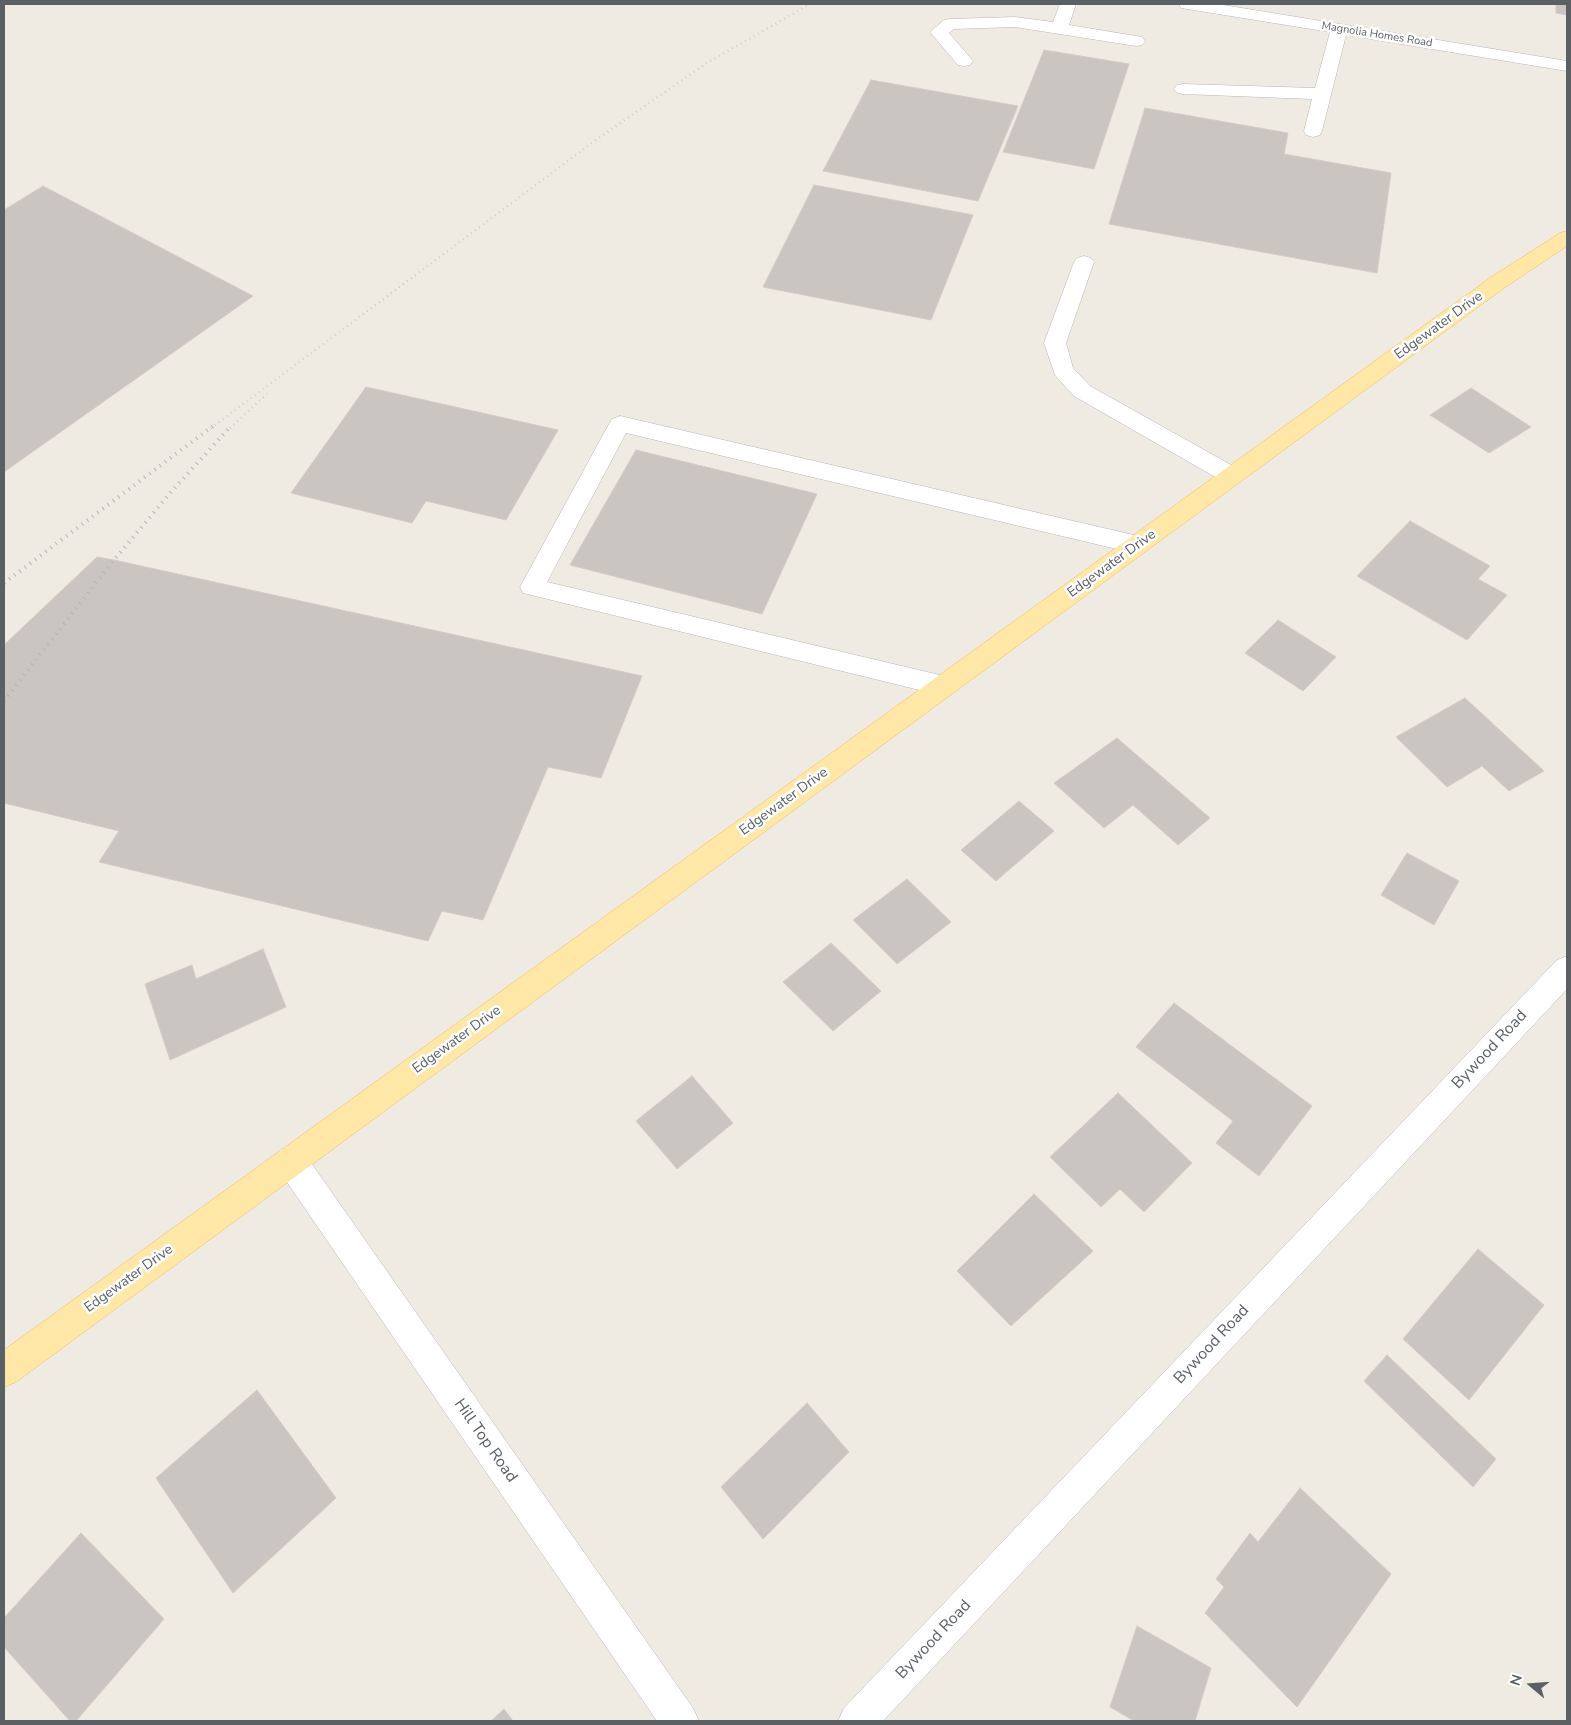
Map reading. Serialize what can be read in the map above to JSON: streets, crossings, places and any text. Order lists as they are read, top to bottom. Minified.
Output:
{"streets":{"main road":["Edgewater Drive"],"street":["Magnolia Homes Road","Bywood Road","Hill Top Road"]},"crossings":[["Edgewater Drive","Hill Top Road"]],"north":"left"}
